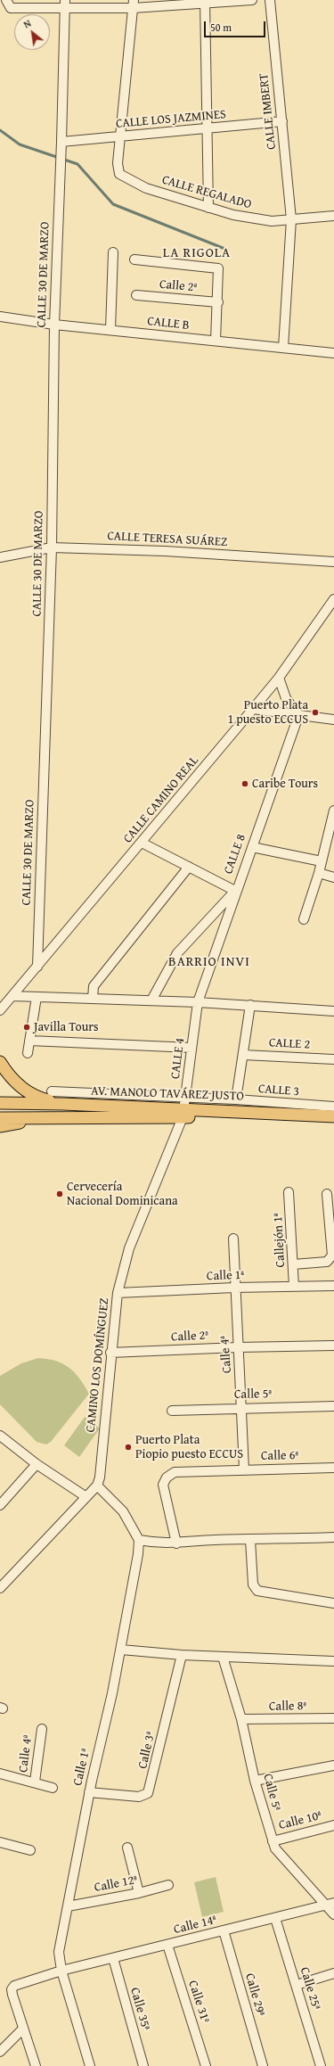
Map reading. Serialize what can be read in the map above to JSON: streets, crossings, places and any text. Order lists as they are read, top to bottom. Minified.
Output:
{"streets":{"main road":["AV. MANOLO TAVÁREZ JUSTO"],"street":["CALLE IMBERT","CALLE LOS JAZMINES","CALLE REGALADO","CALLE 30 DE MARZO","Calle 2ª","CALLE B","CALLE TERESA SUÁREZ","CALLE CAMINO REAL","CALLE 8","CALLE 2","CALLE 4","CALLE 3","Callejón 1ª","Calle 1ª","Calle 4ª","CAMINO LOS DOMÍNGUEZ","Calle 5ª","Calle 6ª","Calle 8ª","Calle 3ª","Calle 10ª","Calle 12ª","Calle 14ª","Calle 25ª","Calle 29ª","Calle 31ª","Calle 35ª"]},"crossings":[["CALLE IMBERT","CALLE LOS JAZMINES"],["CALLE IMBERT","CALLE REGALADO"],["CALLE IMBERT","CALLE B"],["CALLE LOS JAZMINES","CALLE REGALADO"],["CALLE LOS JAZMINES","CALLE 30 DE MARZO"],["CALLE 30 DE MARZO","CALLE B"],["CALLE 30 DE MARZO","CALLE TERESA SUÁREZ"],["CALLE 30 DE MARZO","CALLE CAMINO REAL"],["Calle 2ª","Calle 4ª"],["Calle 2ª","CAMINO LOS DOMÍNGUEZ"],["CALLE 8","CALLE 4"],["CALLE 4","CALLE 3"],["CALLE 4","AV. MANOLO TAVÁREZ JUSTO"],["CALLE 4","CAMINO LOS DOMÍNGUEZ"],["CALLE 3","AV. MANOLO TAVÁREZ JUSTO"],["CALLE 3","CAMINO LOS DOMÍNGUEZ"],["AV. MANOLO TAVÁREZ JUSTO","CAMINO LOS DOMÍNGUEZ"],["Callejón 1ª","Calle 1ª"],["Calle 1ª","Calle 4ª"],["Calle 1ª","CAMINO LOS DOMÍNGUEZ"],["Calle 1ª","Calle 3ª"],["Calle 1ª","Calle 12ª"],["Calle 1ª","Calle 14ª"],["Calle 4ª","Calle 5ª"],["Calle 4ª","Calle 6ª"],["Calle 5ª","Calle 8ª"],["Calle 5ª","Calle 10ª"],["Calle 5ª","Calle 14ª"],["Calle 14ª","Calle 25ª"],["Calle 14ª","Calle 29ª"],["Calle 14ª","Calle 31ª"],["Calle 14ª","Calle 35ª"]],"districts":["LA RIGOLA","BARRIO INVI"],"places":["Puerto Plata 1 puesto ECCUS","Caribe Tours","Javilla Tours","Cervecería Nacional Dominicana","Puerto Plata Piopio puesto ECCUS"],"scale_bar":"50 m","north":"top left"}
